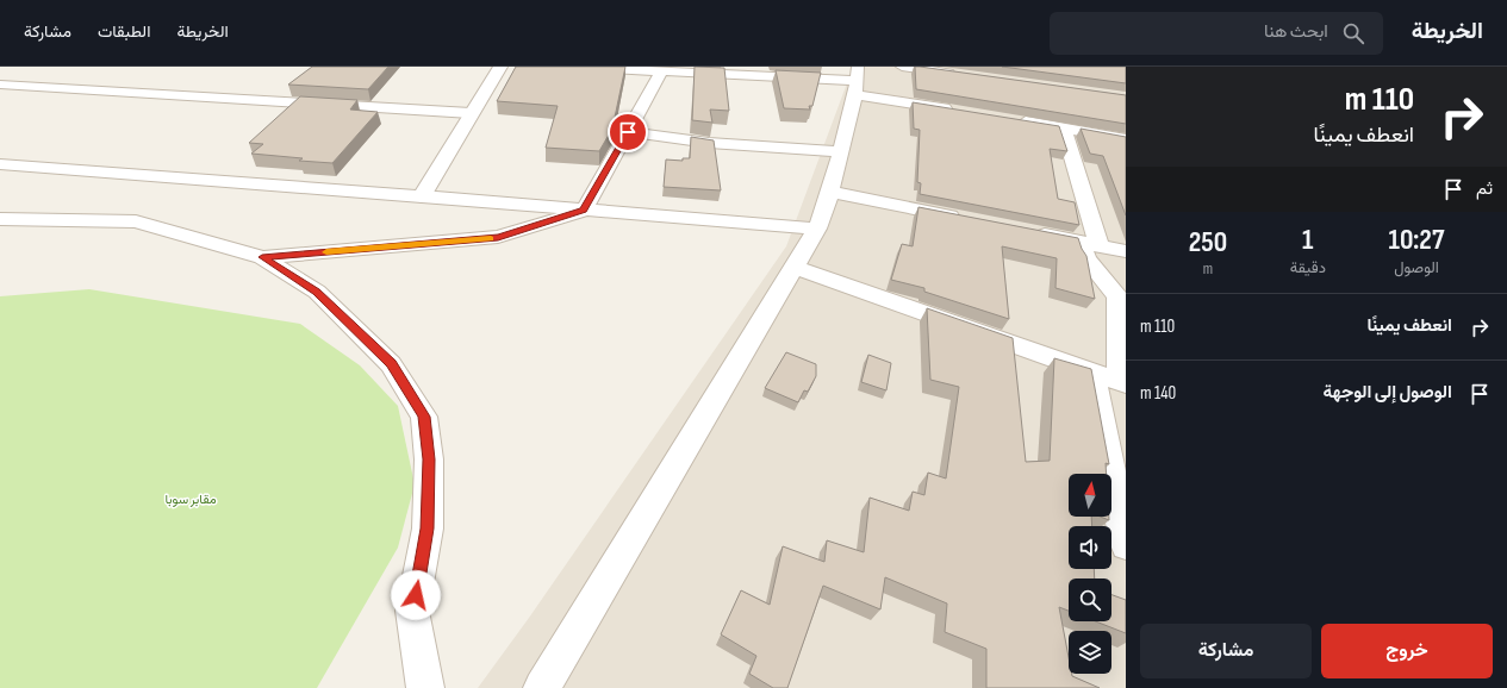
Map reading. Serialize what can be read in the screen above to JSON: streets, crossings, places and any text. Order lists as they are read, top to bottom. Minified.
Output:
{"parks":["مقابر سوبا"],"north":"top","page":{"header":"الخريطة","search":"ابحث هنا","nav":["الخريطة","الطبقات","مشاركة"],"turn":["110 m","انعطف يمينًا"],"then":"ثم","eta":["10:27","الوصول","1","دقيقة","250","m"],"list":[{"name":"انعطف يمينًا","value":"110 m"},{"name":"الوصول إلى الوجهة","value":"140 m"}],"buttons":["خروج","مشاركة"]}}
